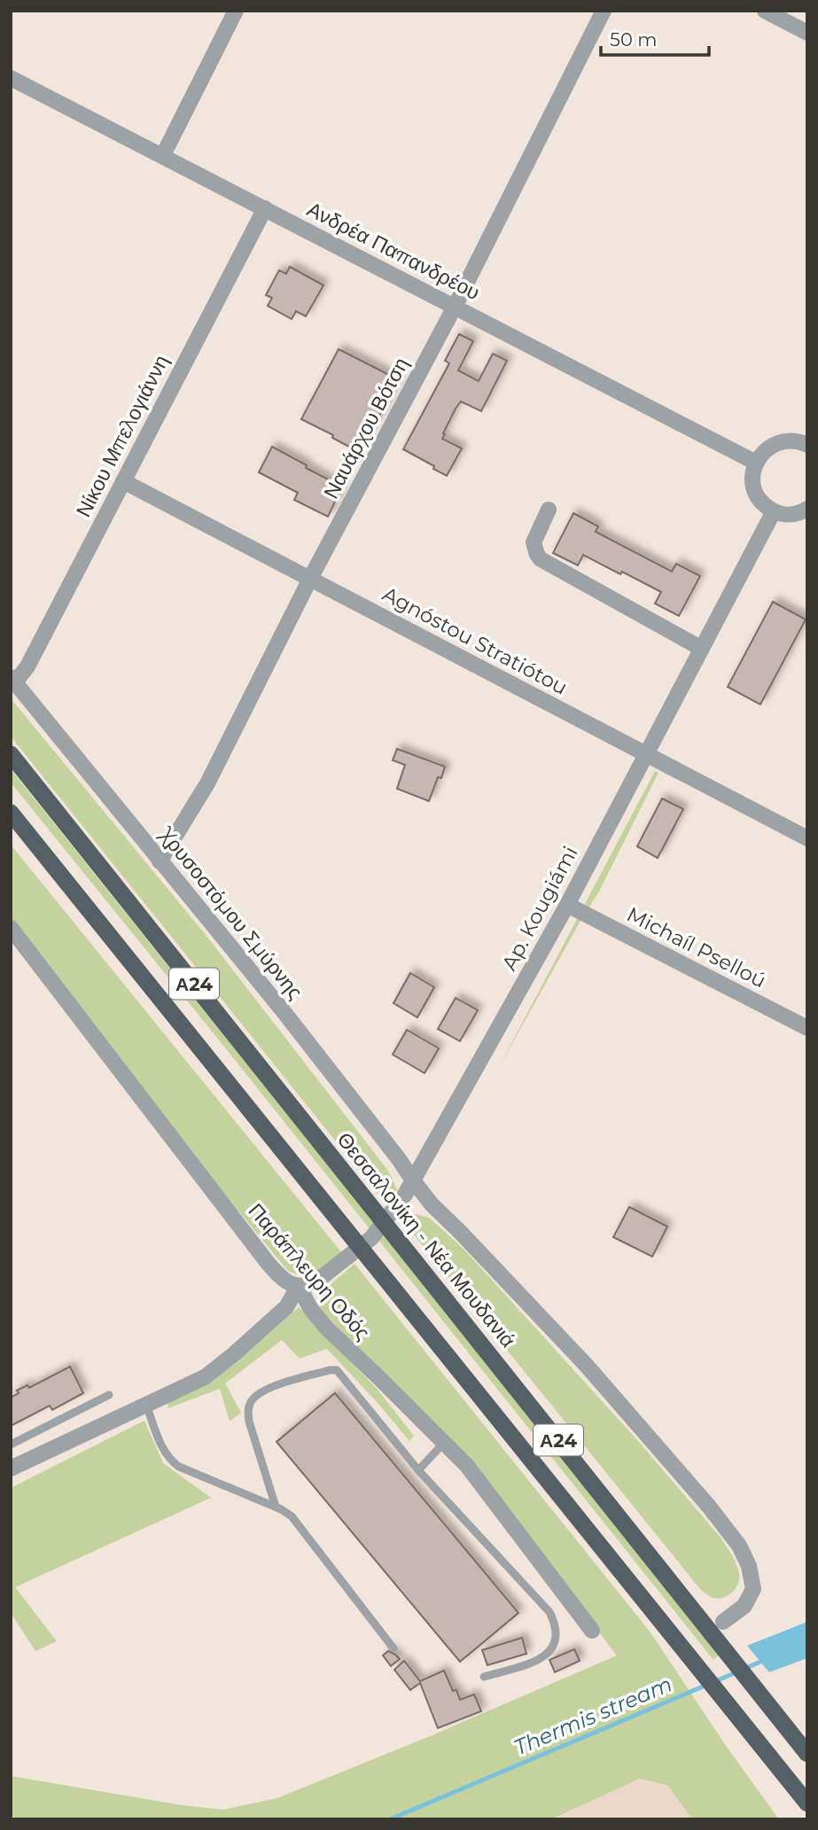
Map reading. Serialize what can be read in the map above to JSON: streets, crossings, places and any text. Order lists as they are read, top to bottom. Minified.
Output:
{"streets":{"highway":["Α24","Θεσσαλονίκη - Νέα Μουδανιά"],"street":["Ανδρέα Παπανδρέου","Ναυάρχου Βότση","Νίκου Μπελογιάννη","Agnóstou Stratiótou","Ap. Kougiámi","Χρυσοστόμου Σμύρνης","Michaíl Pselloú","Παράπλευρη Οδός"]},"crossings":[["Ανδρέα Παπανδρέου","Ναυάρχου Βότση"],["Ανδρέα Παπανδρέου","Νίκου Μπελογιάννη"],["Ναυάρχου Βότση","Agnóstou Stratiótou"],["Ναυάρχου Βότση","Χρυσοστόμου Σμύρνης"],["Νίκου Μπελογιάννη","Agnóstou Stratiótou"],["Νίκου Μπελογιάννη","Χρυσοστόμου Σμύρνης"],["Agnóstou Stratiótou","Ap. Kougiámi"],["Ap. Kougiámi","Χρυσοστόμου Σμύρνης"],["Ap. Kougiámi","Michaíl Pselloú"],["Ap. Kougiámi","Παράπλευρη Οδός"]],"water":["Thermis stream"],"scale_bar":"50 m"}
